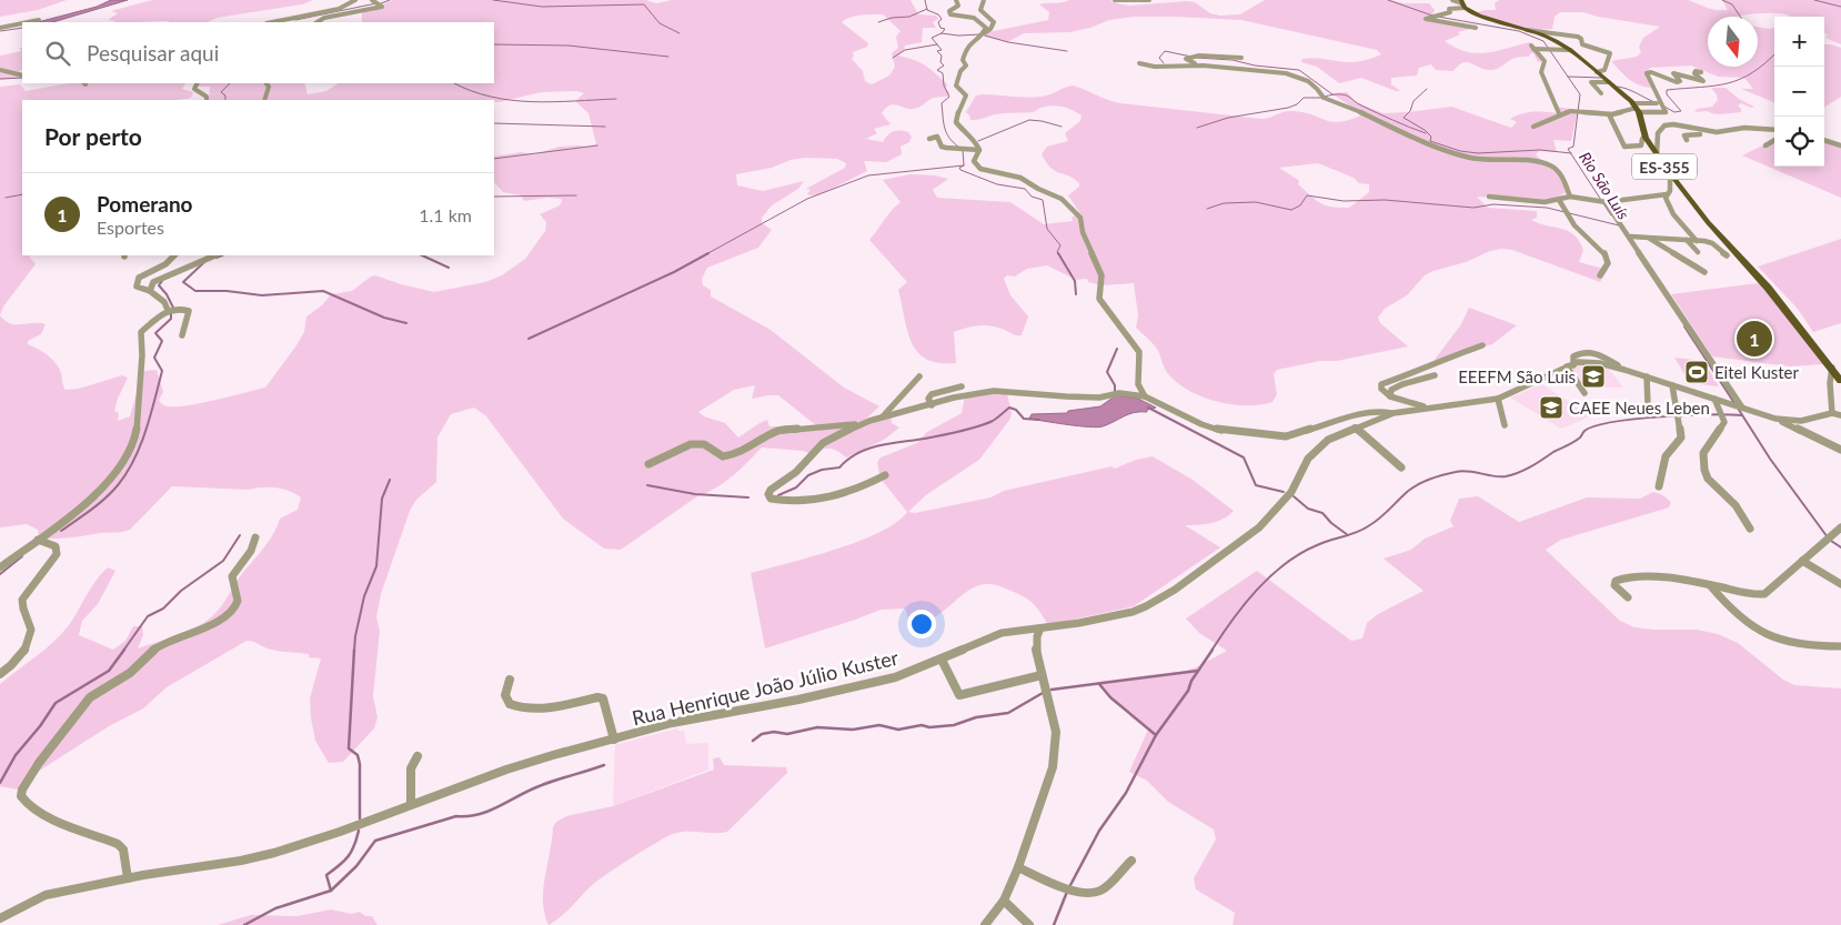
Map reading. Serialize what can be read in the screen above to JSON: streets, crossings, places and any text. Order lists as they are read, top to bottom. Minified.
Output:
{"streets":{"main road":["ES-355"],"street":["Rua Henrique João Júlio Kuster"]},"water":["Rio São Luís"],"places":{"sports":["Eitel Kuster"],"school or university":["EEEFM São Luis","CAEE Neues Leben"]},"north":"bottom","page":{"map_buttons":["+","−"],"search":"Pesquisar aqui","heading":"Por perto","list":[{"mark":"1","name":"Pomerano","note":"Esportes","value":"1.1 km"}],"pins":"1"}}
